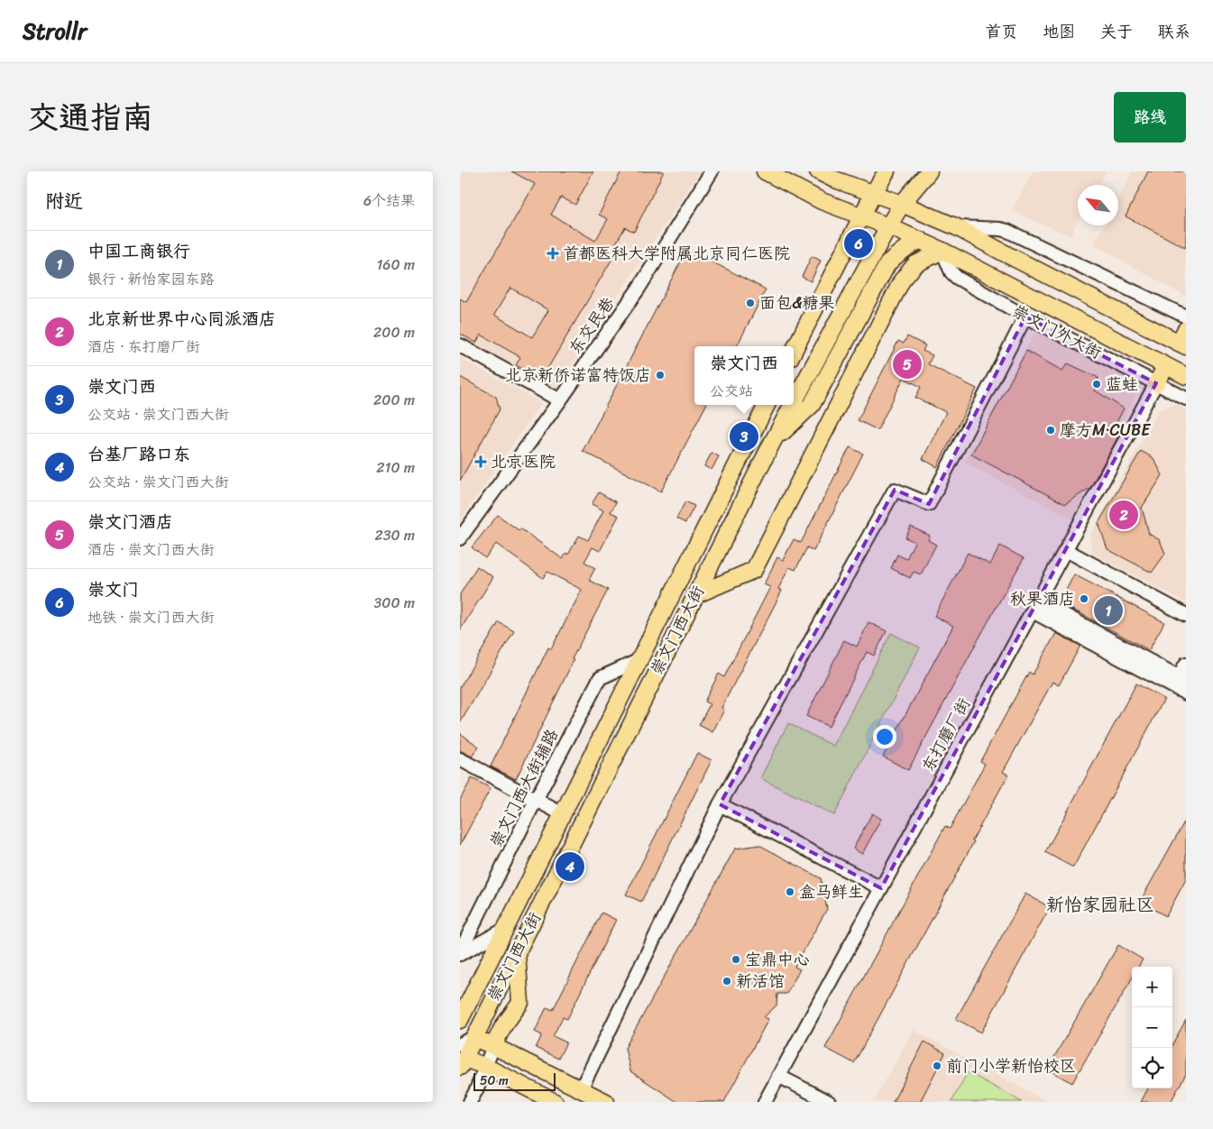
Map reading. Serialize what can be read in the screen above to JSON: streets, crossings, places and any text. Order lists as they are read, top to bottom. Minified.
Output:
{"streets":{"main road":["崇文门外大街","崇文门西大街"],"street":["东交民巷","东打磨厂街","崇文门西大街辅路"]},"crossings":[["崇文门外大街","崇文门西大街"],["崇文门外大街","东打磨厂街"],["崇文门西大街","崇文门西大街辅路"]],"districts":["新怡家园社区"],"places":{"health":["首都医科大学附属北京同仁医院","北京医院"],"other":["面包&糖果","北京新侨诺富特饭店","蓝蛙","摩方M·CUBE","秋果酒店","盒马鲜生","宝鼎中心","新活馆","前门小学新怡校区"]},"scale_bar":"50 m","north":"top left","page":{"header":"Strollr","nav":["首页","地图","关于","联系"],"title":"交通指南","buttons":"路线","heading":["附近","6个结果"],"pins":["6","5","3","2","1","4"],"list":[{"mark":"1","name":"中国工商银行","note":"银行 · 新怡家园东路","value":"160 m"},{"mark":"2","name":"北京新世界中心同派酒店","note":"酒店 · 东打磨厂街","value":"200 m"},{"mark":"3","name":"崇文门西","note":"公交站 · 崇文门西大街","value":"200 m"},{"mark":"4","name":"台基厂路口东","note":"公交站 · 崇文门西大街","value":"210 m"},{"mark":"5","name":"崇文门酒店","note":"酒店 · 崇文门西大街","value":"230 m"},{"mark":"6","name":"崇文门","note":"地铁 · 崇文门西大街","value":"300 m"}],"popup":["崇文门西","公交站"],"map_buttons":["+","−"],"scale":"50 m"}}
